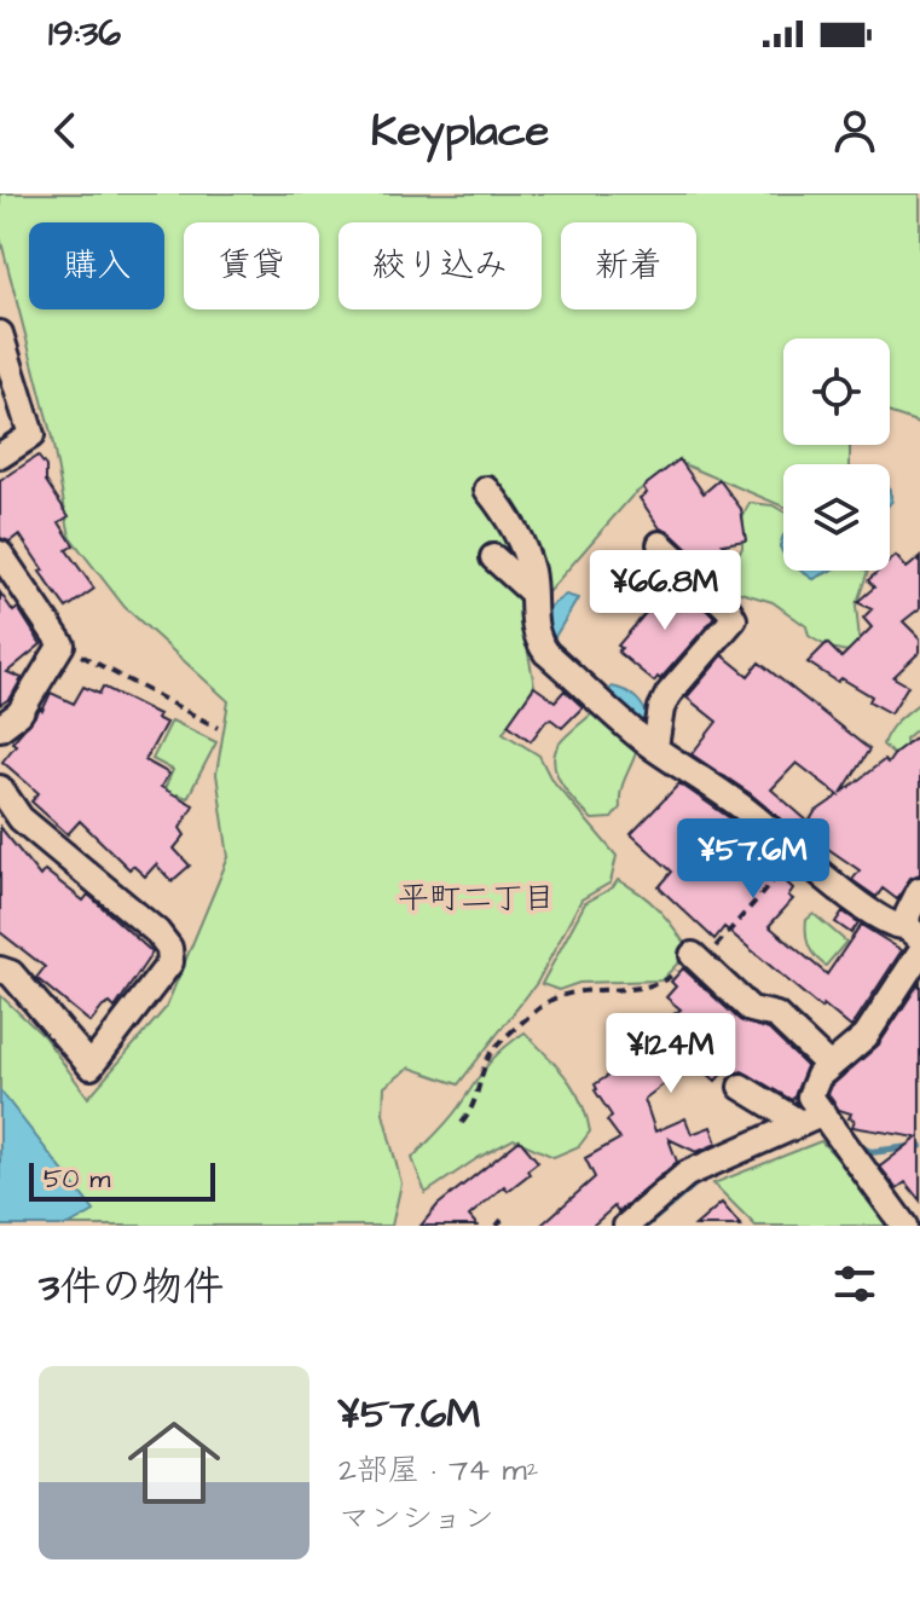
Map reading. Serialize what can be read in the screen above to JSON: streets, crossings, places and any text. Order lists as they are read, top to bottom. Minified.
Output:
{"districts":["平町二丁目"],"scale_bar":"50 m","page":{"status":"19:36","header":"Keyplace","chip":["購入","賃貸","絞り込み","新着"],"price":["¥66.8M","¥57.6M","¥124M"],"scale":"50 m","heading":"3件の物件","list":[{"name":"¥57.6M","note":"2部屋 · 74 m² · マンション"}]}}
